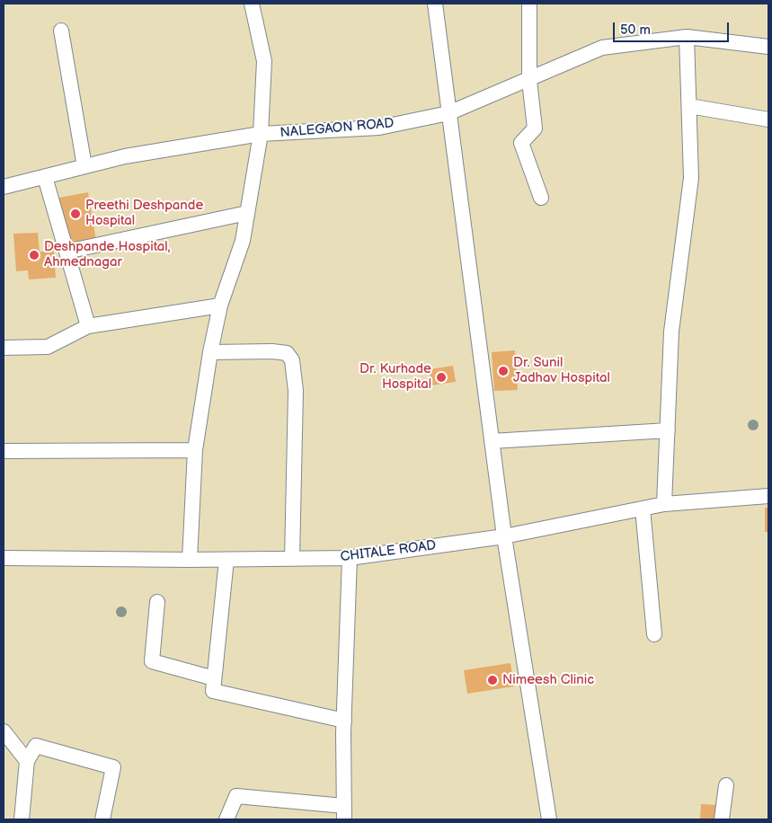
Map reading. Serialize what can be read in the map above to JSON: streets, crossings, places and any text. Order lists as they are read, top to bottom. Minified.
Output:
{"streets":{"street":["NALEGAON ROAD","CHITALE ROAD"]},"places":["Preethi Deshpande Hospital","Deshpande Hospital, Ahmednagar","Dr. Sunil Jadhav Hospital","Dr. Kurhade Hospital","Nimeesh Clinic"],"scale_bar":"50 m"}
